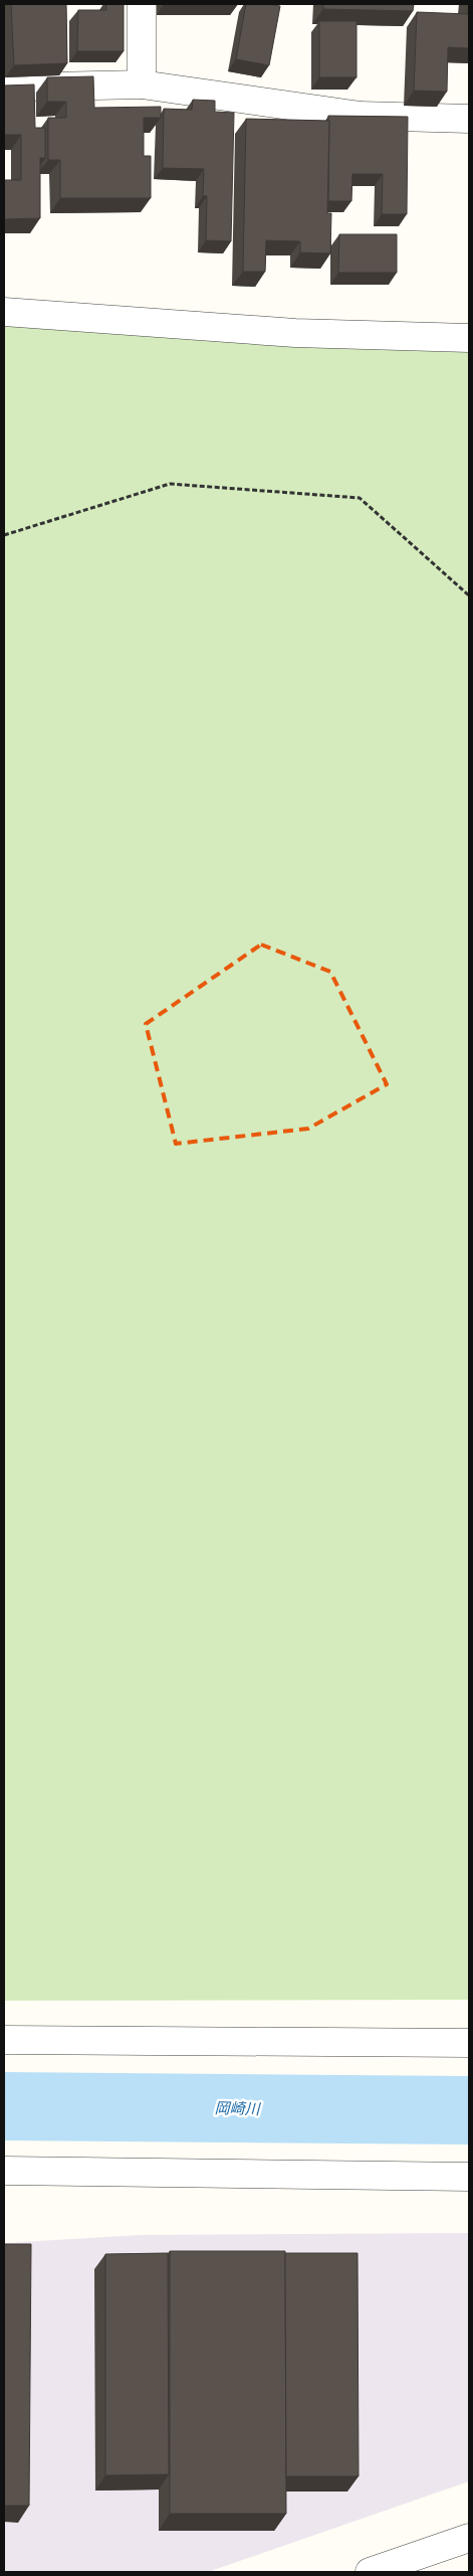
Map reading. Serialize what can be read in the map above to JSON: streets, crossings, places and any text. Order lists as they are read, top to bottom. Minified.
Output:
{"water":["岡崎川"]}
